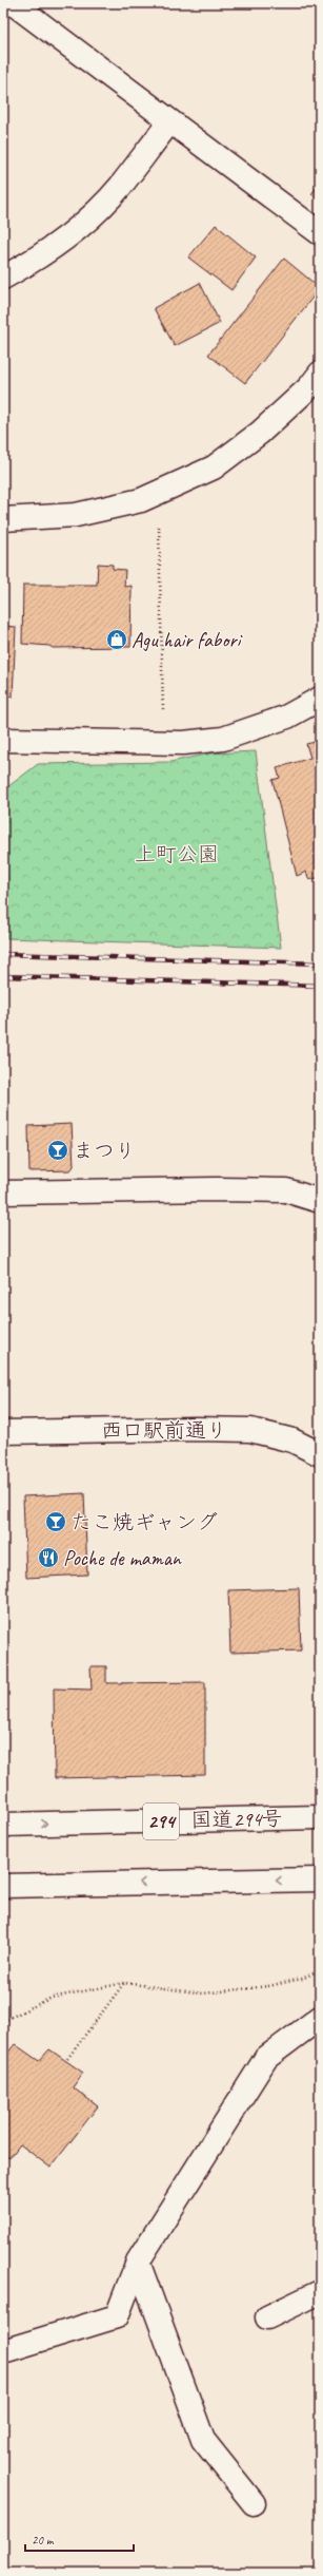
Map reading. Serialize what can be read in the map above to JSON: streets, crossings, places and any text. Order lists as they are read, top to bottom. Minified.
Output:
{"streets":{"main road":["西口駅前通り","国道294号","294"]},"parks":["上町公園"],"places":{"shop":["Agu hair fabori"],"bar":["まつり","たこ焼ギャング"],"restaurant":["Poche de maman"]},"scale_bar":"20 m"}
